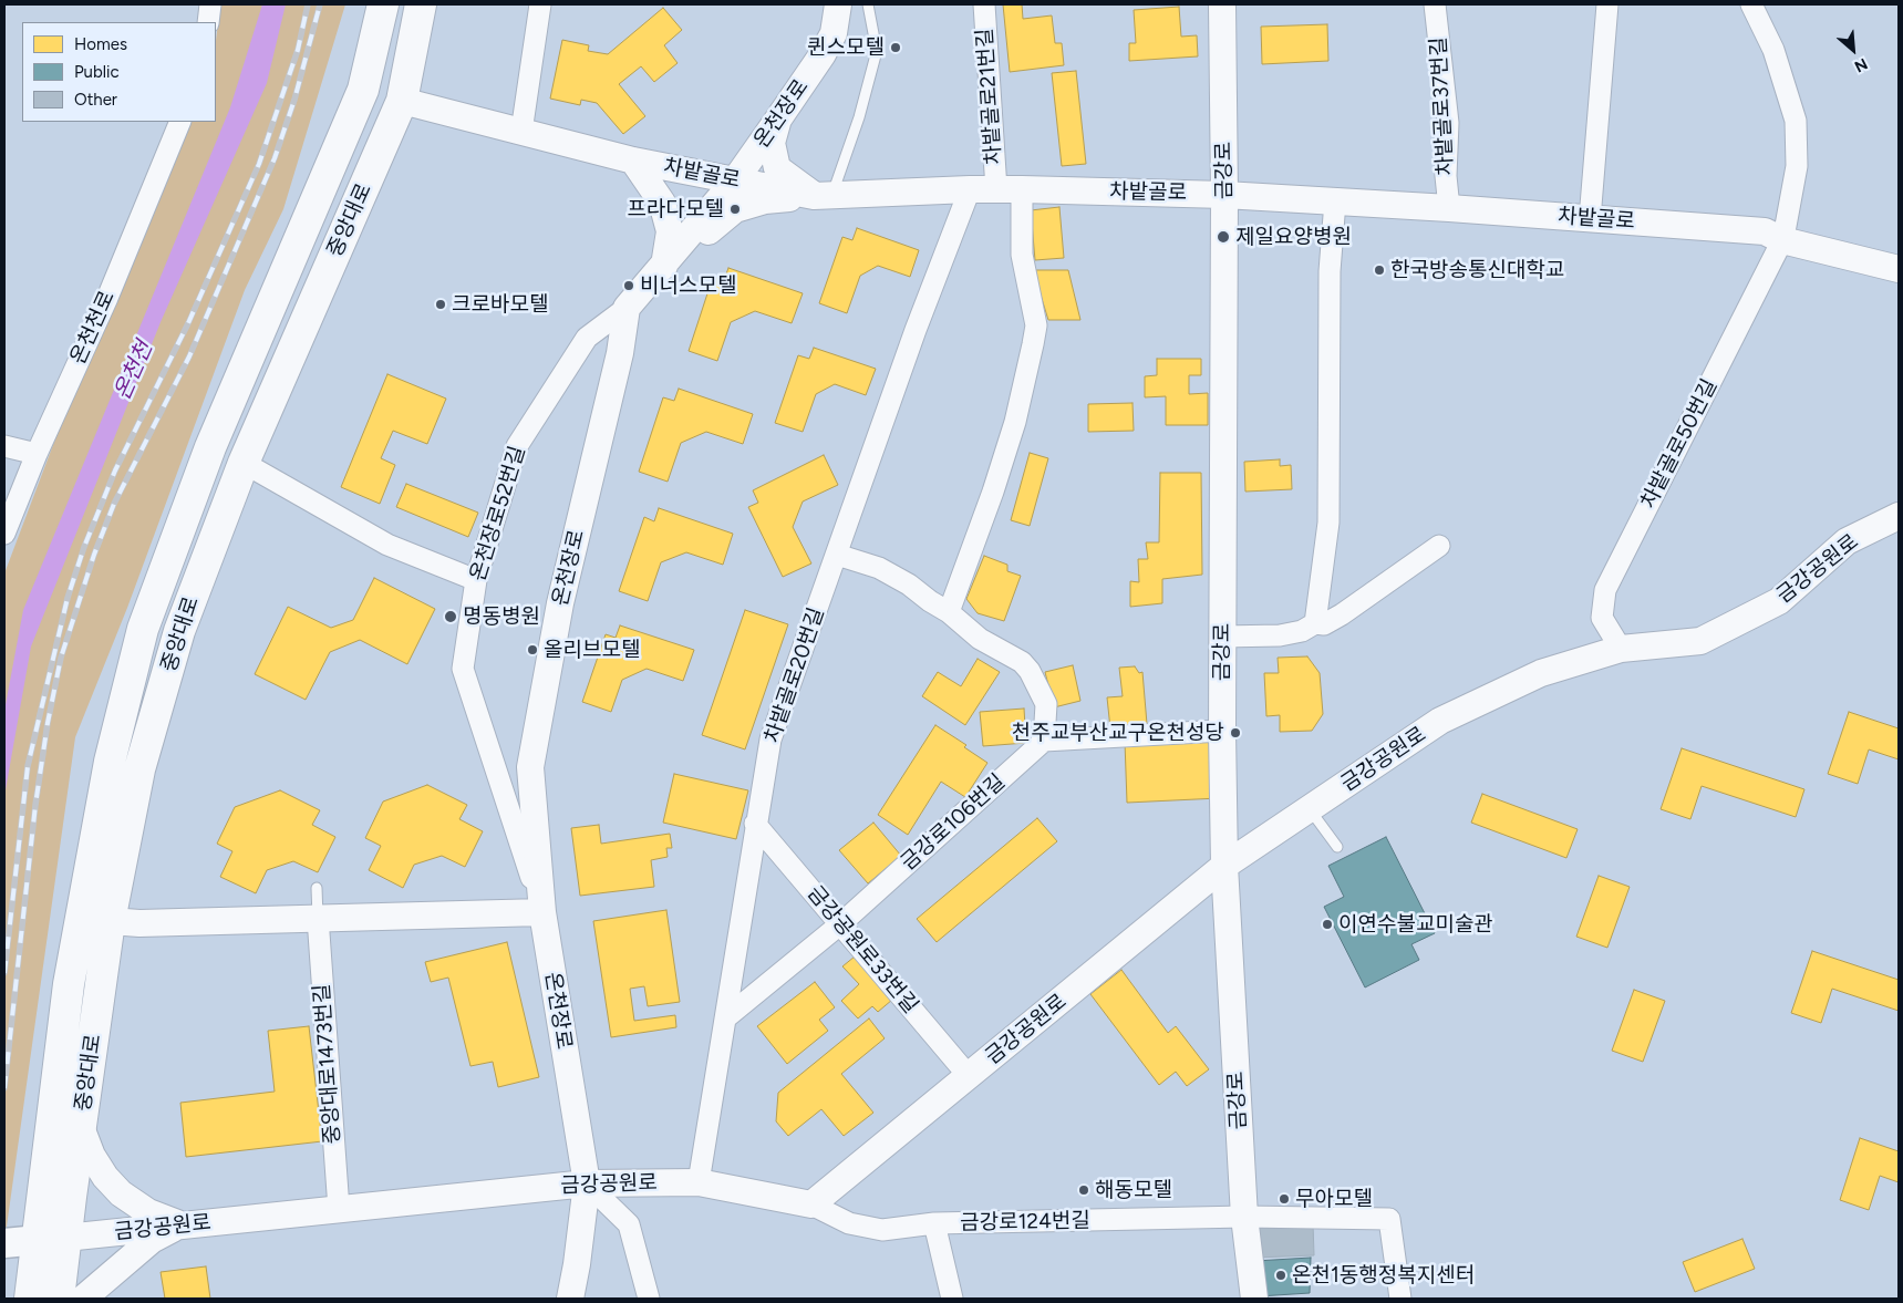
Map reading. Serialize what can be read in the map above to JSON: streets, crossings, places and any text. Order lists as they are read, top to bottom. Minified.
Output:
{"streets":{"main road":["중앙대로"],"street":["차밭골로21번길","차밭골로37번길","온천장로","금강로","차밭골로","온천천로","차밭골로50번길","온천장로52번길","금강공원로","차밭골로20번길","금강로106번길","금강공원로33번길","중앙대로1473번길","금강로124번길"]},"crossings":[["차밭골로21번길","차밭골로"],["차밭골로37번길","차밭골로"],["온천장로","차밭골로"],["온천장로","온천장로52번길"],["온천장로","금강공원로"],["금강로","차밭골로"],["금강로","금강공원로"],["금강로","금강로124번길"],["차밭골로","중앙대로"],["차밭골로","차밭골로50번길"],["차밭골로","차밭골로20번길"],["중앙대로","금강공원로"],["차밭골로50번길","금강공원로"],["금강공원로","차밭골로20번길"],["금강공원로","금강공원로33번길"],["금강공원로","중앙대로1473번길"],["금강공원로","금강로124번길"],["차밭골로20번길","금강로106번길"],["차밭골로20번길","금강공원로33번길"],["금강로106번길","금강공원로33번길"]],"water":["온천천"],"places":["퀸스모텔","프라다모텔","제일요양병원","한국방송통신대학교","비너스모텔","크로바모텔","명동병원","올리브모텔","천주교부산교구온천성당","이연수불교미술관","해동모텔","무아모텔","온천1동행정복지센터"],"legend":["Homes","Public","Other"],"north":"bottom right"}
